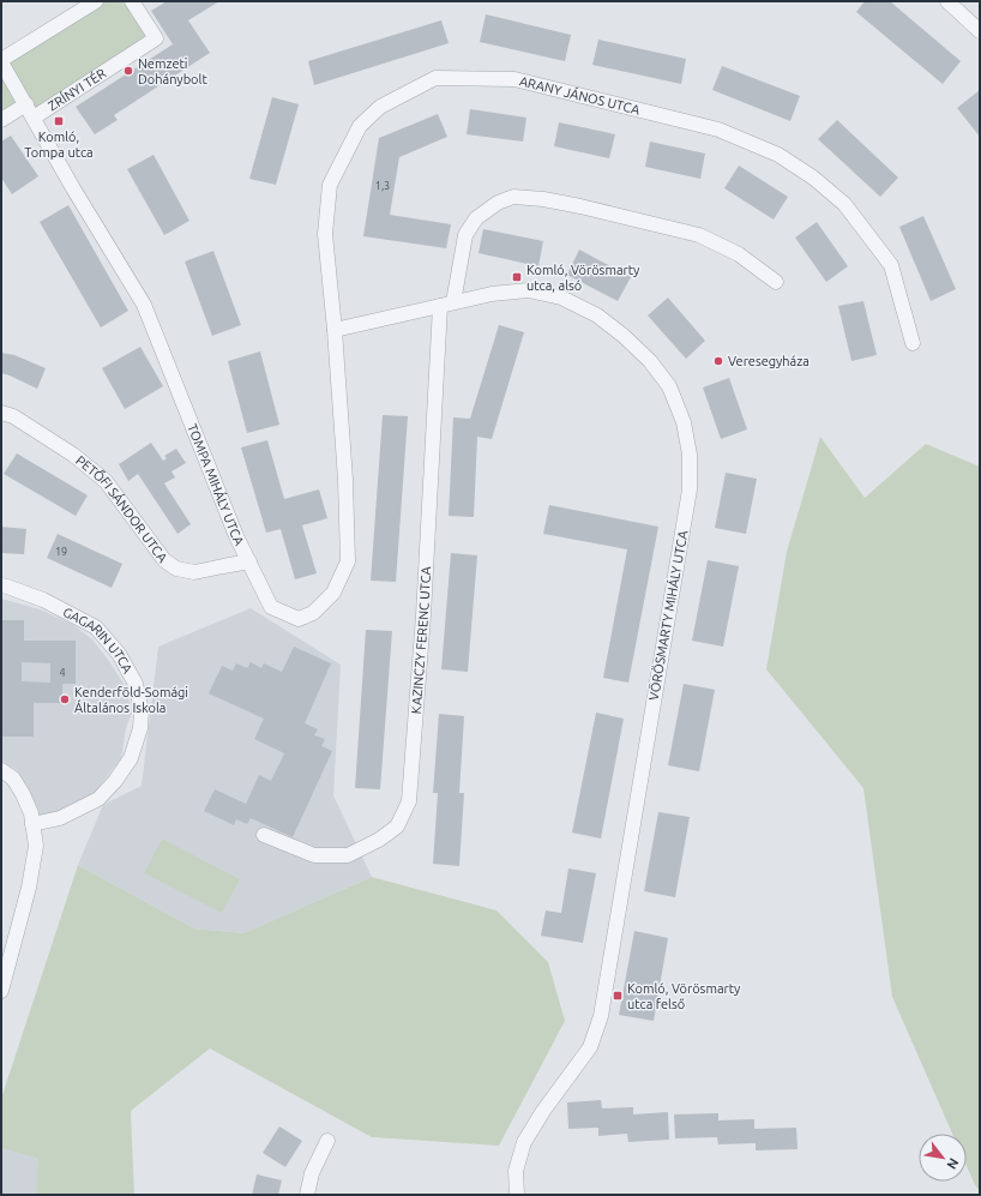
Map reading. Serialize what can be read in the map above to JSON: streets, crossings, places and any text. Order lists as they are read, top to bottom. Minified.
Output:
{"streets":{"street":["ZRÍNYI TÉR","ARANY JÁNOS UTCA","TOMPA MIHÁLY UTCA","PETŐFI SÁNDOR UTCA","VÖRÖSMARTY MIHÁLY UTCA","KAZINCZY FERENC UTCA","GAGARIN UTCA"]},"crossings":[["ZRÍNYI TÉR","TOMPA MIHÁLY UTCA"],["ARANY JÁNOS UTCA","TOMPA MIHÁLY UTCA"],["ARANY JÁNOS UTCA","VÖRÖSMARTY MIHÁLY UTCA"],["TOMPA MIHÁLY UTCA","PETŐFI SÁNDOR UTCA"],["TOMPA MIHÁLY UTCA","VÖRÖSMARTY MIHÁLY UTCA"],["VÖRÖSMARTY MIHÁLY UTCA","KAZINCZY FERENC UTCA"]],"places":{"other":["Nemzeti Dohánybolt","Veresegyháza","Kenderföld-Somági Általános Iskola"],"transit":["Komló, Tompa utca","Komló, Vörösmarty utca, alsó","Komló, Vörösmarty utca felső"]},"house_numbers":["1,3","19","4"],"north":"bottom right"}
